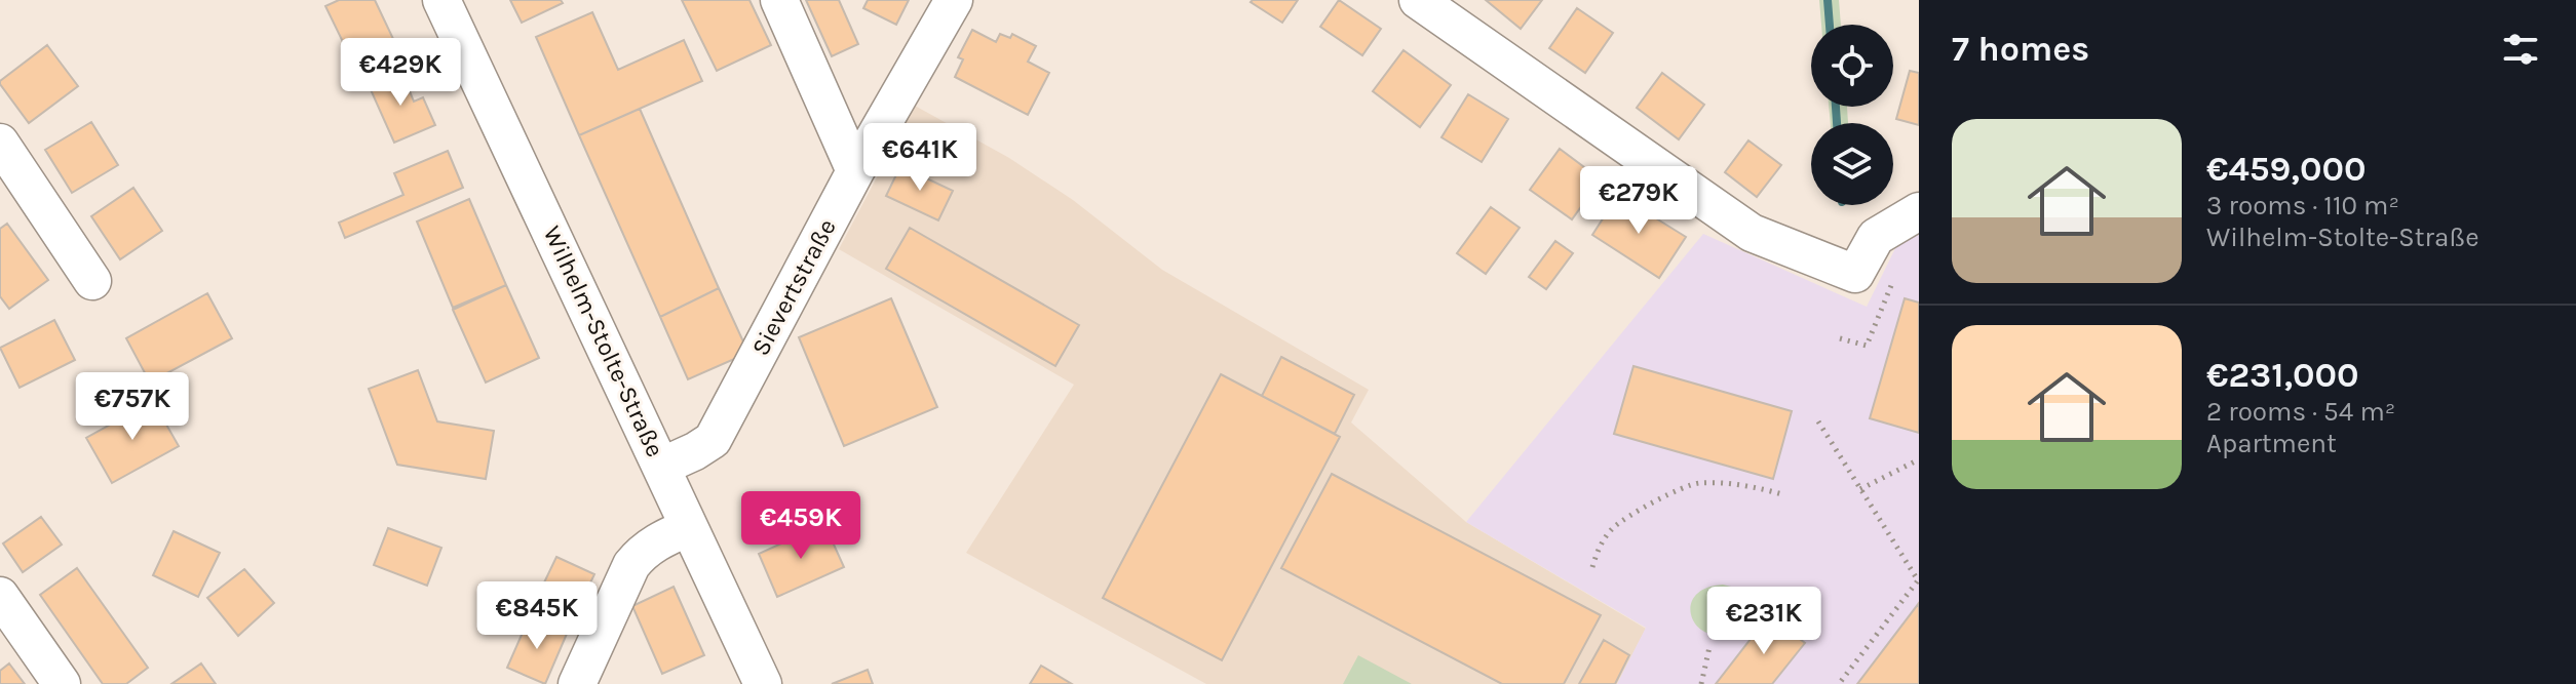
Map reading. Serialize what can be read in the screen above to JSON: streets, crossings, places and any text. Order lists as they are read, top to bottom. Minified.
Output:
{"streets":{"street":["Sievertstraße","Wilhelm-Stolte-Straße"]},"crossings":[["Sievertstraße","Wilhelm-Stolte-Straße"]],"page":{"heading":"7 homes","price":["€429K","€641K","€279K","€757K","€459K","€845K","€231K"],"list":[{"name":"€459,000","note":"3 rooms · 110 m² · Wilhelm-Stolte-Straße"},{"name":"€231,000","note":"2 rooms · 54 m² · Apartment"}]}}
